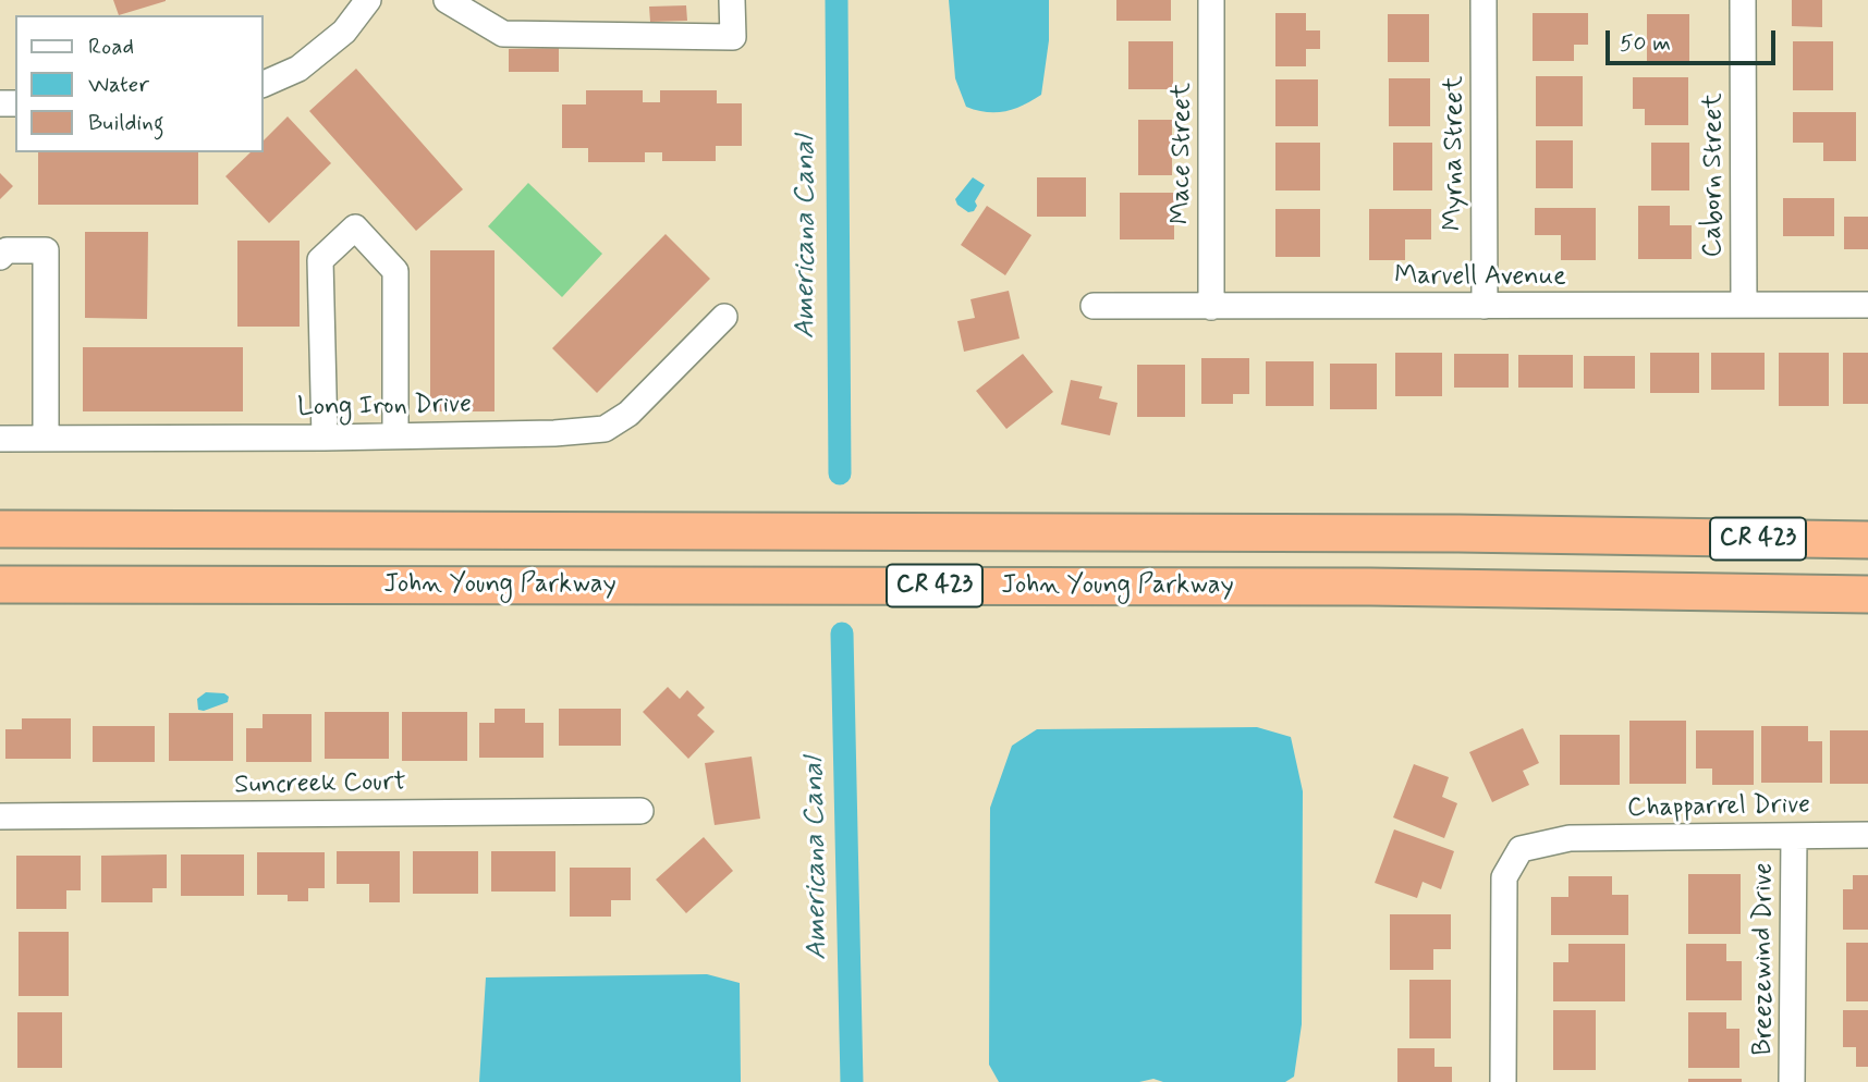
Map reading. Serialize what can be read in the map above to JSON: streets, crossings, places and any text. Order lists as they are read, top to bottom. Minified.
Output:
{"streets":{"highway":["CR 423","John Young Parkway"],"street":["Mace Street","Myrna Street","Caborn Street","Marvell Avenue","Long Iron Drive","Suncreek Court","Chapparrel Drive","Breezewind Drive"]},"crossings":[["Mace Street","Marvell Avenue"],["Myrna Street","Marvell Avenue"],["Caborn Street","Marvell Avenue"],["Chapparrel Drive","Breezewind Drive"]],"water":["Americana Canal"],"legend":["Road","Water","Building"],"scale_bar":"50 m"}
